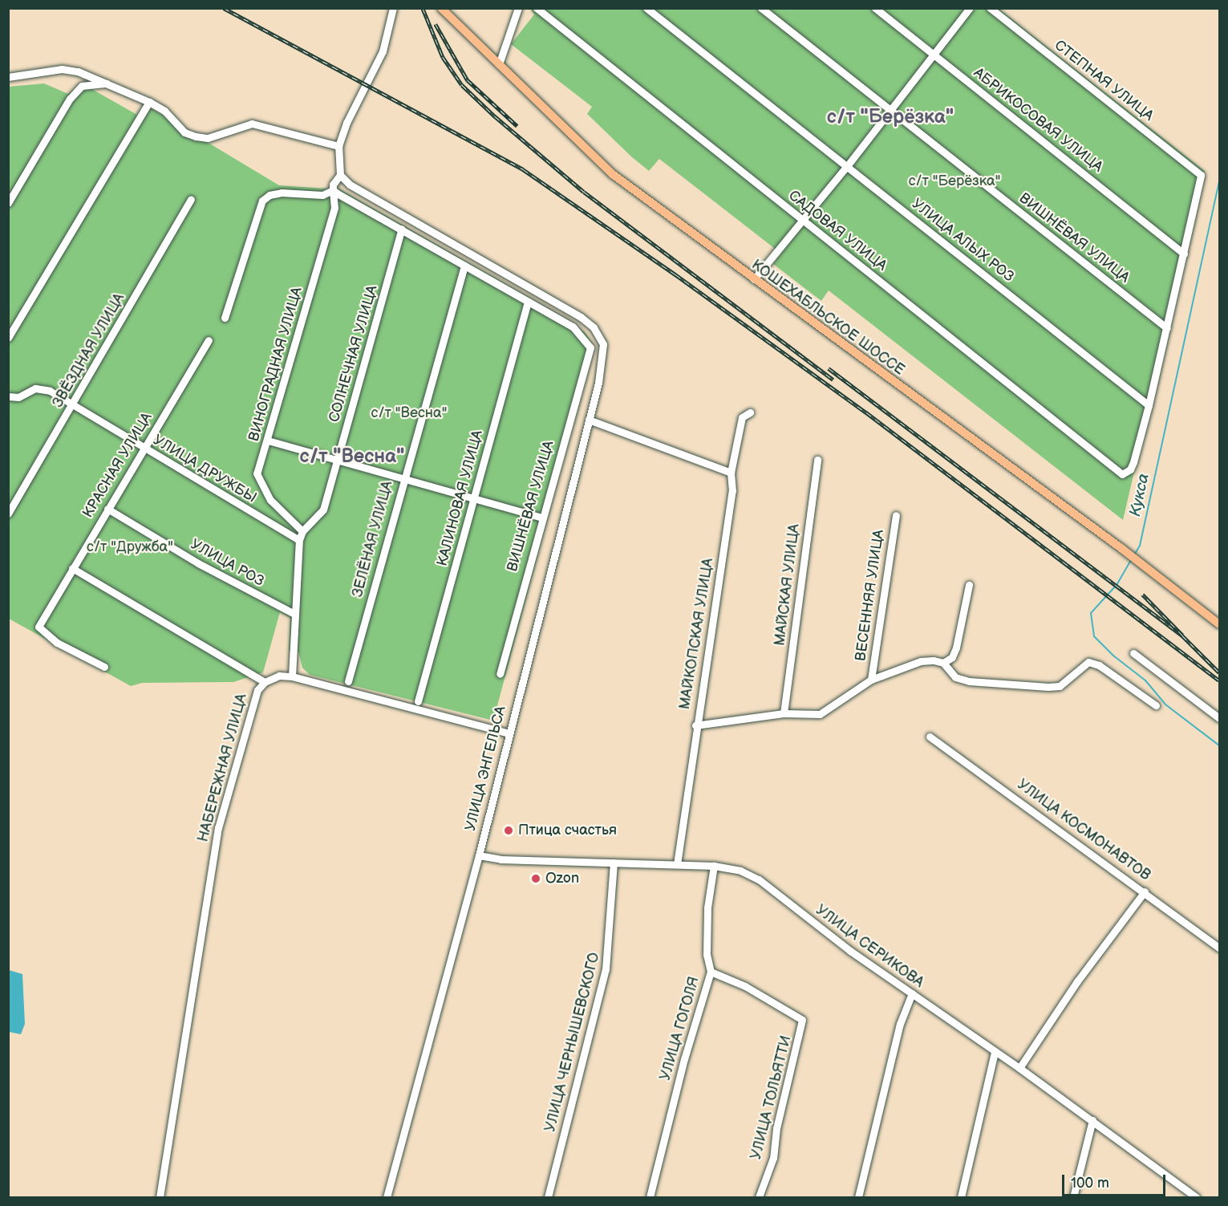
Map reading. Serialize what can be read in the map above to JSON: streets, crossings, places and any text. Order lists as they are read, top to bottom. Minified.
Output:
{"streets":{"main road":["КОШЕХАБЛЬСКОЕ ШОССЕ"],"street":["СТЕПНАЯ УЛИЦА","АБРИКОСОВАЯ УЛИЦА","САДОВАЯ УЛИЦА","ВИШНЁВАЯ УЛИЦА","УЛИЦА АЛЫХ РОЗ","ЗВЁЗДНАЯ УЛИЦА","СОЛНЕЧНАЯ УЛИЦА","ВИНОГРАДНАЯ УЛИЦА","КРАСНАЯ УЛИЦА","УЛИЦА ДРУЖБЫ","КАЛИНОВАЯ УЛИЦА","ЗЕЛЁНАЯ УЛИЦА","УЛИЦА РОЗ","МАЙСКАЯ УЛИЦА","ВЕСЕННЯЯ УЛИЦА","МАЙКОПСКАЯ УЛИЦА","НАБЕРЕЖНАЯ УЛИЦА","УЛИЦА ЭНГЕЛЬСА","УЛИЦА КОСМОНАВТОВ","УЛИЦА СЕРИКОВА","УЛИЦА ГОГОЛЯ","УЛИЦА ЧЕРНЫШЕВСКОГО","УЛИЦА ТОЛЬЯТТИ"]},"crossings":[["СТЕПНАЯ УЛИЦА","АБРИКОСОВАЯ УЛИЦА"],["САДОВАЯ УЛИЦА","УЛИЦА АЛЫХ РОЗ"],["ВИШНЁВАЯ УЛИЦА","КАЛИНОВАЯ УЛИЦА"],["ЗВЁЗДНАЯ УЛИЦА","УЛИЦА ДРУЖБЫ"],["СОЛНЕЧНАЯ УЛИЦА","ВИНОГРАДНАЯ УЛИЦА"],["СОЛНЕЧНАЯ УЛИЦА","УЛИЦА ДРУЖБЫ"],["СОЛНЕЧНАЯ УЛИЦА","УЛИЦА РОЗ"],["СОЛНЕЧНАЯ УЛИЦА","НАБЕРЕЖНАЯ УЛИЦА"],["КРАСНАЯ УЛИЦА","УЛИЦА ДРУЖБЫ"],["КРАСНАЯ УЛИЦА","УЛИЦА РОЗ"],["МАЙКОПСКАЯ УЛИЦА","УЛИЦА СЕРИКОВА"],["НАБЕРЕЖНАЯ УЛИЦА","УЛИЦА ЭНГЕЛЬСА"],["УЛИЦА ЭНГЕЛЬСА","УЛИЦА СЕРИКОВА"],["УЛИЦА СЕРИКОВА","УЛИЦА ГОГОЛЯ"],["УЛИЦА СЕРИКОВА","УЛИЦА ЧЕРНЫШЕВСКОГО"],["УЛИЦА ГОГОЛЯ","УЛИЦА ТОЛЬЯТТИ"]],"districts":["с/т \"Берёзка\"","с/т \"Весна\""],"water":["Кукса"],"parks":["с/т \"Берёзка\"","с/т \"Весна\"","с/т \"Дружба\""],"places":["Птица счастья","Ozon"],"scale_bar":"100 m"}
